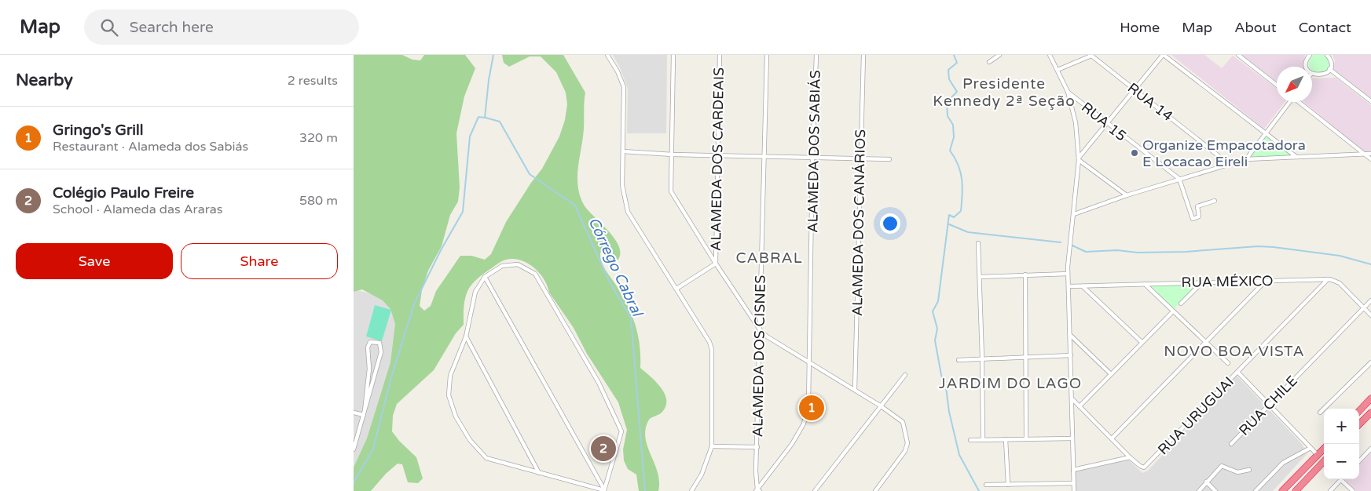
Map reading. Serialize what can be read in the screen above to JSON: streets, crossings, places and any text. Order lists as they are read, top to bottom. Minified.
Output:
{"streets":{"street":["RUA 14","RUA 15","ALAMEDA DOS SABIÁS","ALAMEDA DOS CARDEAIS","ALAMEDA DOS CANÁRIOS","RUA MÉXICO","ALAMEDA DOS CISNES","RUA CHILE","RUA URUGUAI"]},"crossings":[["ALAMEDA DOS SABIÁS","ALAMEDA DOS CISNES"],["RUA MÉXICO","RUA URUGUAI"]],"districts":["Presidente Kennedy 2ª Seção","CABRAL","NOVO BOA VISTA","JARDIM DO LAGO"],"water":["Córrego Cabral"],"places":["Organize Empacotadora E Locacao Eireli"],"north":"bottom left","page":{"header":"Map","search":"Search here","nav":["Home","Map","About","Contact"],"heading":["Nearby","2 results"],"list":[{"mark":"1","name":"Gringo's Grill","note":"Restaurant · Alameda dos Sabiás","value":"320 m"},{"mark":"2","name":"Colégio Paulo Freire","note":"School · Alameda das Araras","value":"580 m"}],"buttons":["Save","Share"],"pins":["1","2"],"map_buttons":["+","−"]}}
